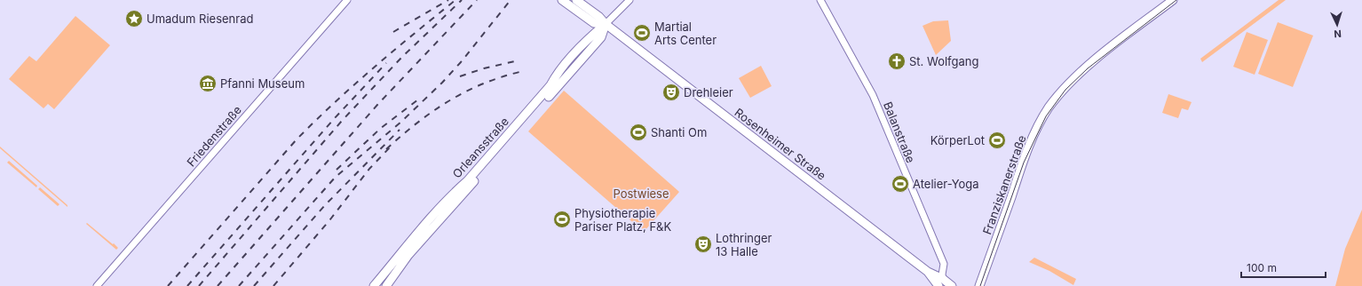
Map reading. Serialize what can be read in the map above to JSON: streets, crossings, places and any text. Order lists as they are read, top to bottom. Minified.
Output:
{"streets":{"main road":["Rosenheimer Straße","Orleansstraße","Franziskanerstraße"],"street":["Balanstraße","Friedenstraße"]},"crossings":[["Balanstraße","Rosenheimer Straße"],["Rosenheimer Straße","Orleansstraße"]],"parks":["Postwiese"],"places":{"place":["Umadum Riesenrad"],"sports":["Martial Arts Center","Shanti Om","KörperLot","Atelier-Yoga","Physiotherapie Pariser Platz, F&K"],"church":["St. Wolfgang"],"museum":["Pfanni Museum"],"theatre":["Drehleier","Lothringer 13 Halle"]},"scale_bar":"100 m","north":"bottom"}
